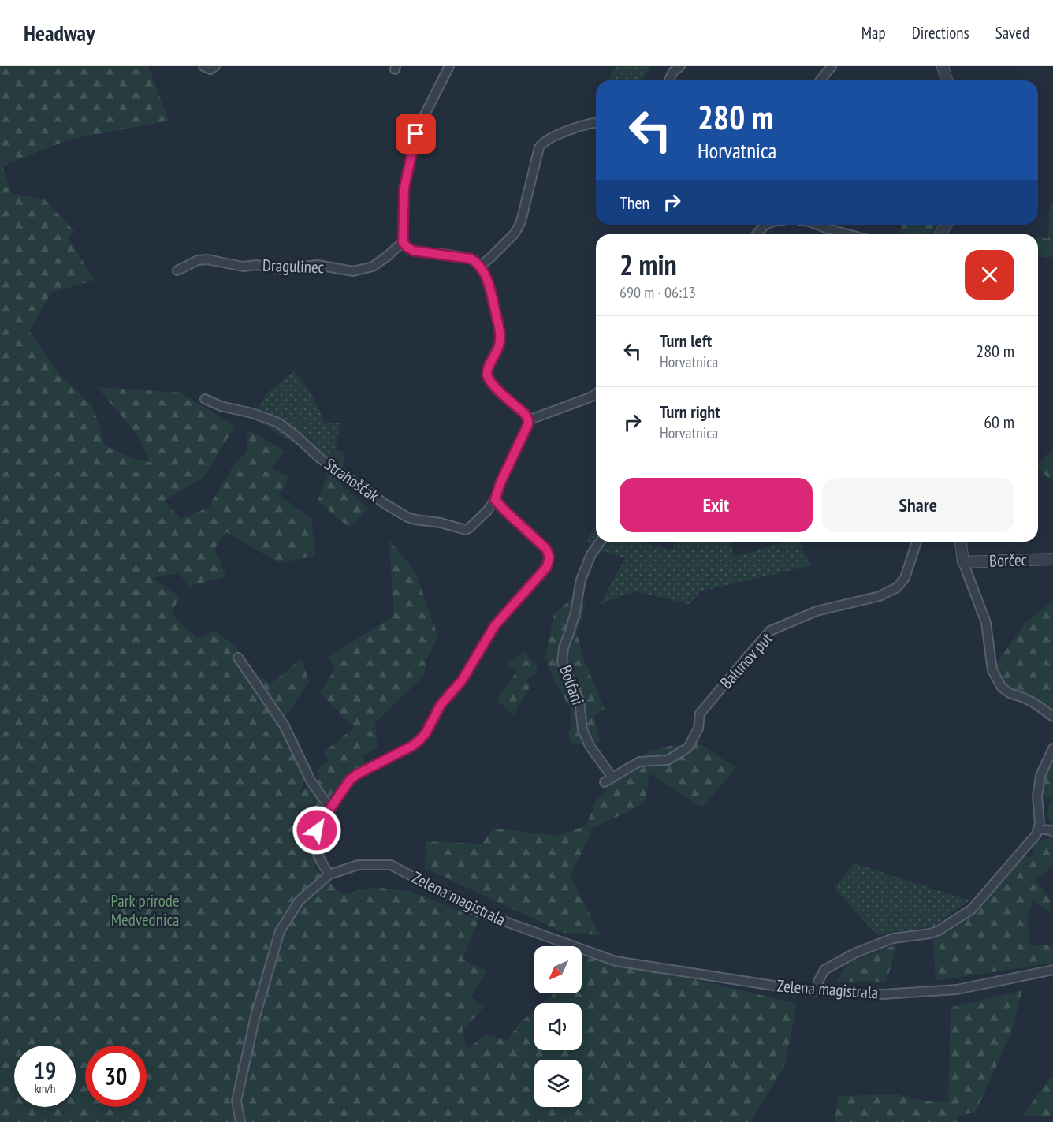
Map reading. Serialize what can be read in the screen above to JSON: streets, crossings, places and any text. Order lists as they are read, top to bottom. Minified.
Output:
{"streets":{"street":["Dragulinec","Strahoščak","Borčec","Balunov put","Bolfani","Zelena magistrala"]},"crossings":[["Balunov put","Bolfani"]],"parks":["Park prirode Medvednica"],"north":"bottom left","page":{"header":"Headway","nav":["Map","Directions","Saved"],"turn":["280 m","Horvatnica"],"then":"Then","heading":["2 min","690 m · 06:13"],"list":[{"name":"Turn left","note":"Horvatnica","value":"280 m"},{"name":"Turn right","note":"Horvatnica","value":"60 m"}],"buttons":["Exit","Share"],"speed":"19 km/h","limit":"30"}}
